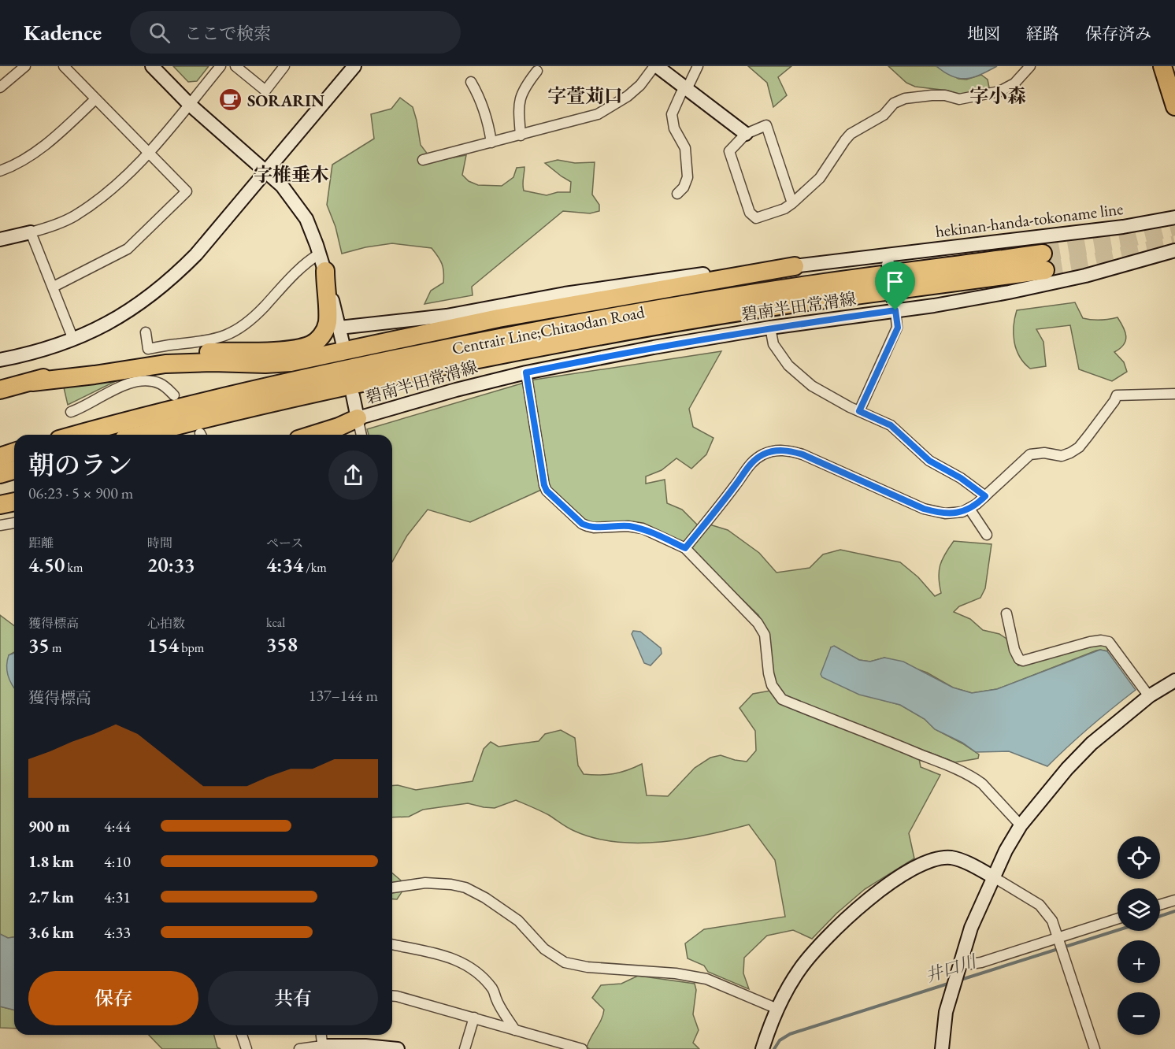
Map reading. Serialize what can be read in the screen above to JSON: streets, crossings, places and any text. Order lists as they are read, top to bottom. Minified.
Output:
{"streets":{"highway":["Centrair Line;Chitaodan Road"],"main road":["hekinan-handa-tokoname line","碧南半田常滑線"]},"districts":["字萱苅口","字小森","字椎垂木"],"water":["井口川"],"places":{"cafe":["SORARIN"]},"page":{"header":"Kadence","search":"ここで検索","nav":["地図","経路","保存済み"],"heading":["朝のラン","06:23 · 5 × 900 m"],"stats":[["距離","4.50 km"],["時間","20:33"],["ペース","4:34 /km"],["獲得標高","35 m"],["心拍数","154 bpm"],["kcal","358"]],"chart":["獲得標高","137–144 m"],"list":[{"name":"900 m","note":"4:44"},{"name":"1.8 km","note":"4:10"},{"name":"2.7 km","note":"4:31"},{"name":"3.6 km","note":"4:33"}],"map_buttons":["+","−"],"buttons":["保存","共有"]}}
